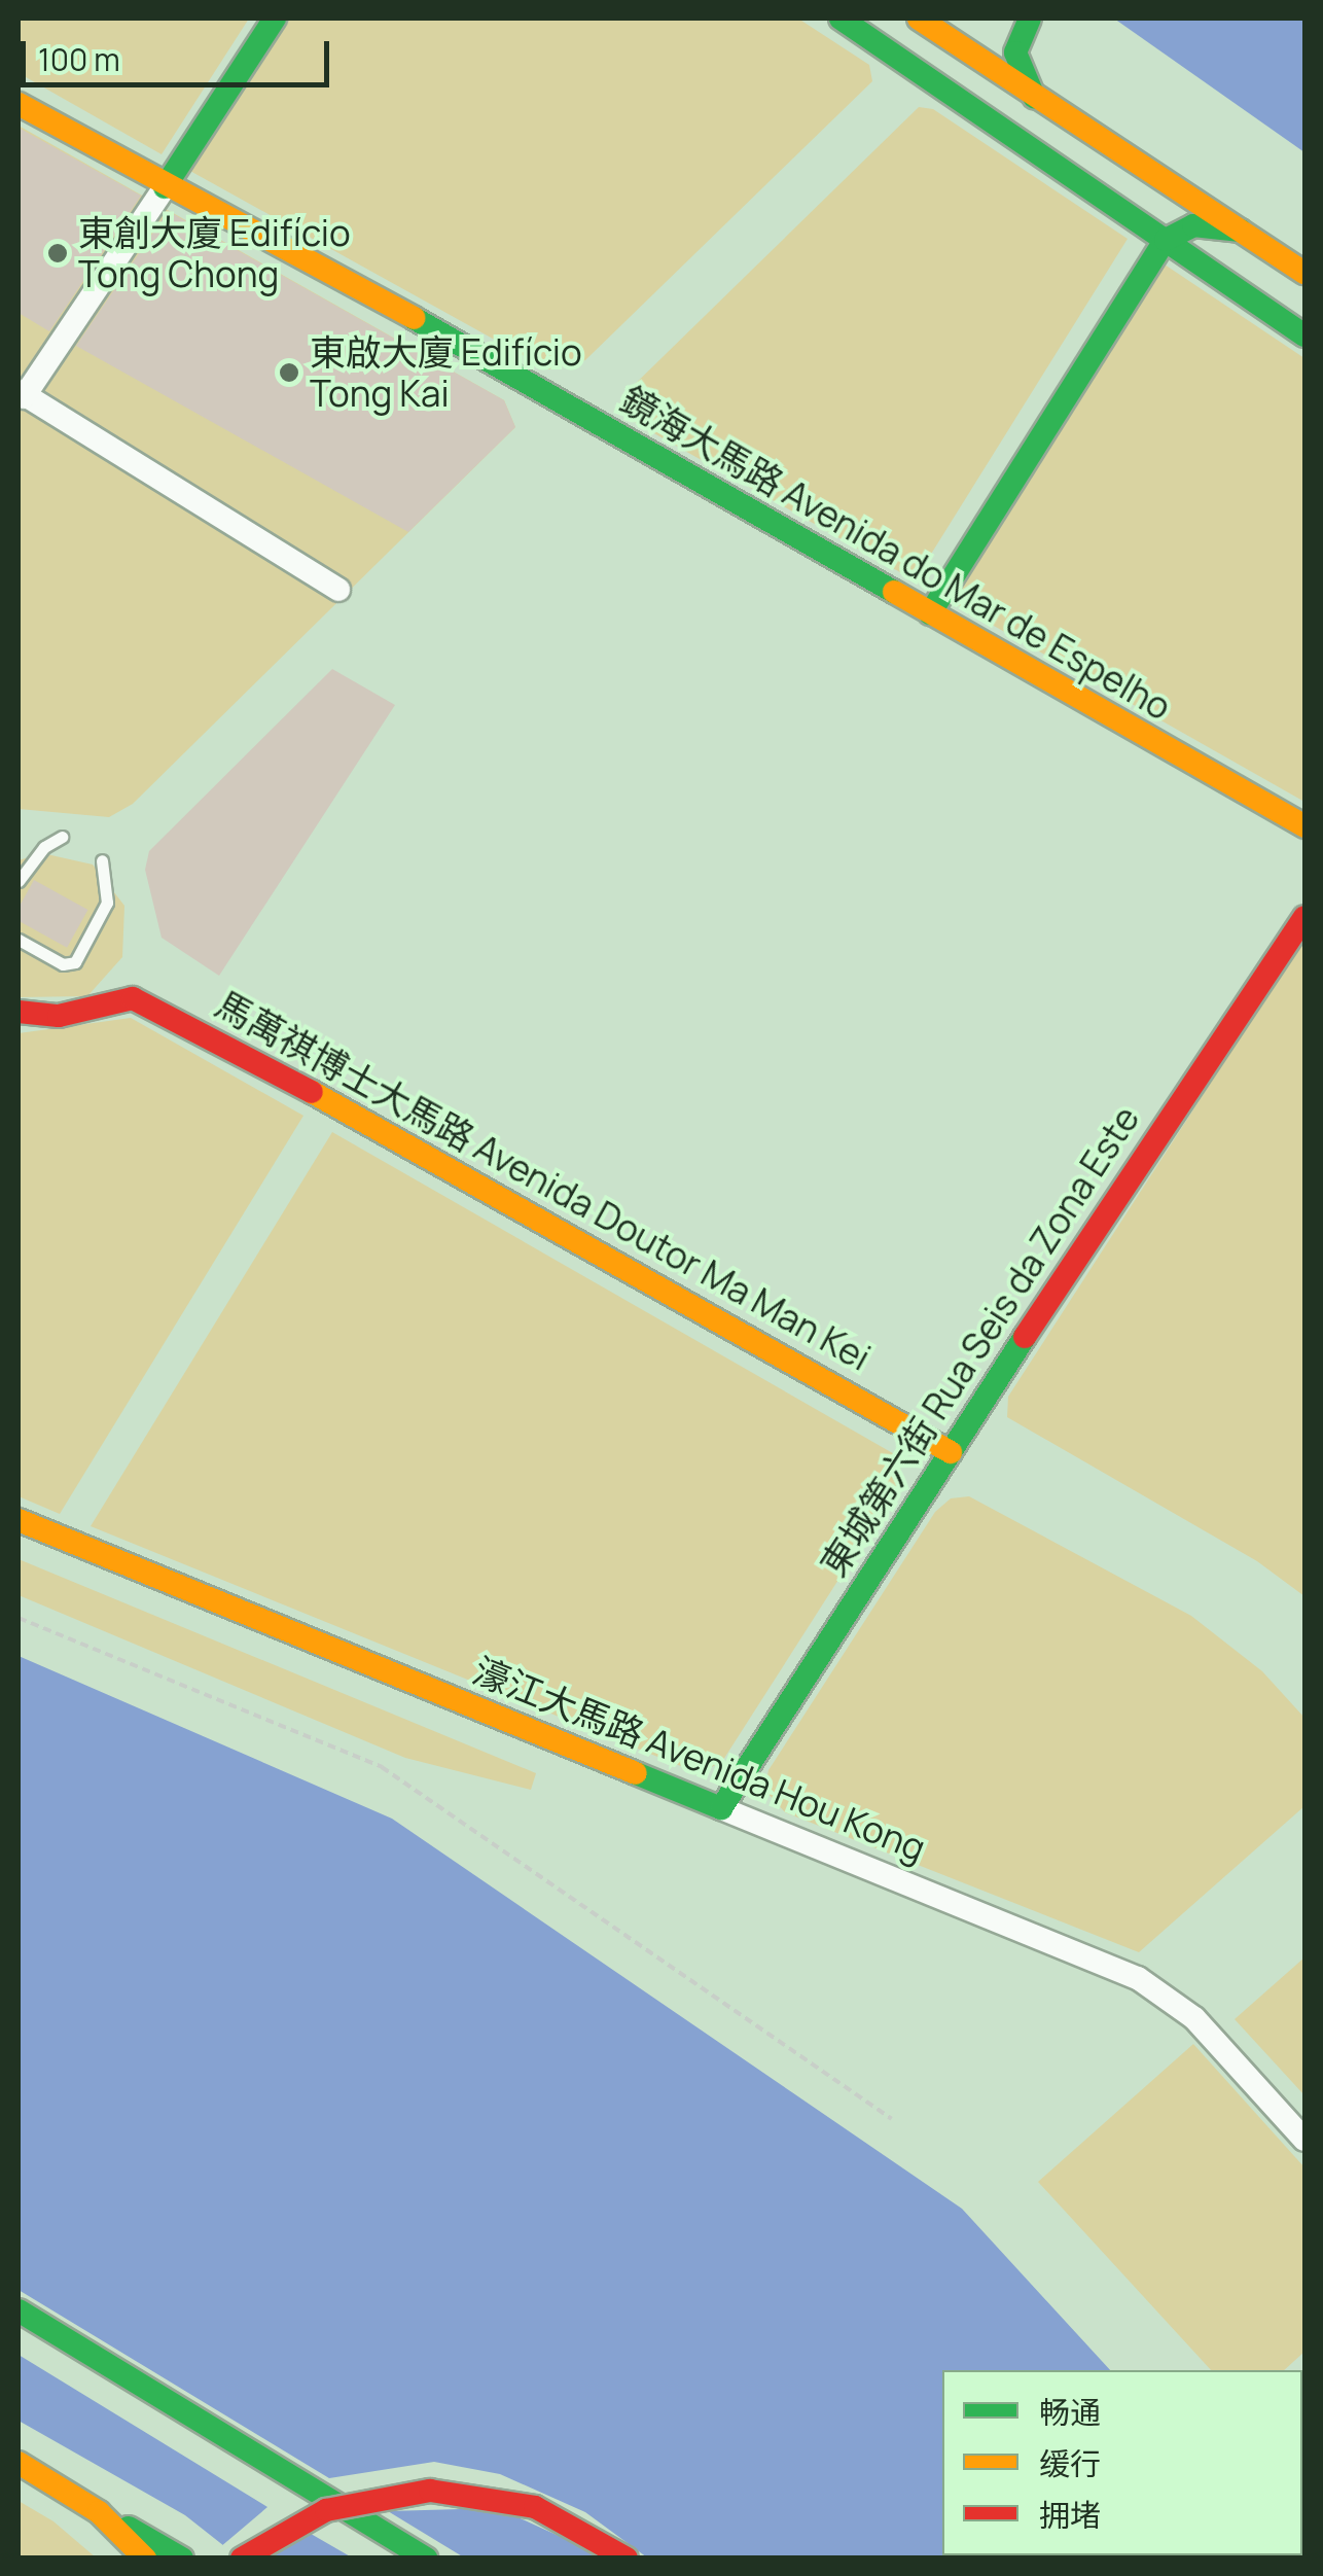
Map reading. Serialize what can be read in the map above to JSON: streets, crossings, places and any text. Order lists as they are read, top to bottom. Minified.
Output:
{"streets":{"main road":["鏡海大馬路 Avenida do Mar de Espelho","馬萬祺博士大馬路 Avenida Doutor Ma Man Kei","東城第六街 Rua Seis da Zona Este","濠江大馬路 Avenida Hou Kong"]},"crossings":[["馬萬祺博士大馬路 Avenida Doutor Ma Man Kei","東城第六街 Rua Seis da Zona Este"],["東城第六街 Rua Seis da Zona Este","濠江大馬路 Avenida Hou Kong"]],"places":["東創大廈 Edifício Tong Chong","東啟大廈 Edifício Tong Kai"],"legend":["畅通","缓行","拥堵"],"scale_bar":"100 m"}
